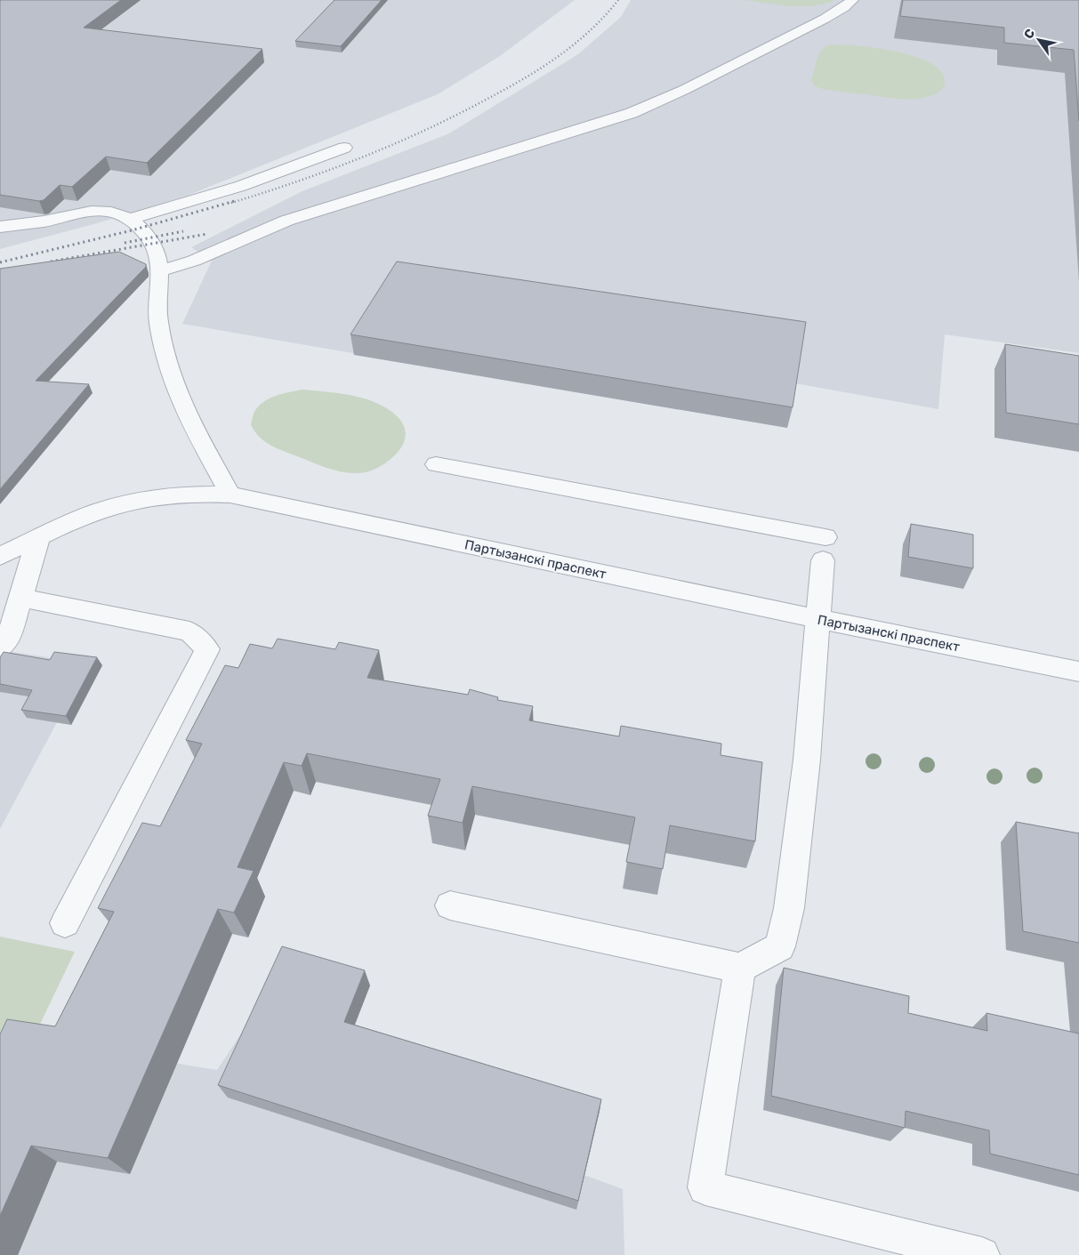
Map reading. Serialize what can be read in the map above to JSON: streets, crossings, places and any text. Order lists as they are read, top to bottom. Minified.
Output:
{"streets":{"street":["Партызанскі праспект"]},"north":"top left"}
